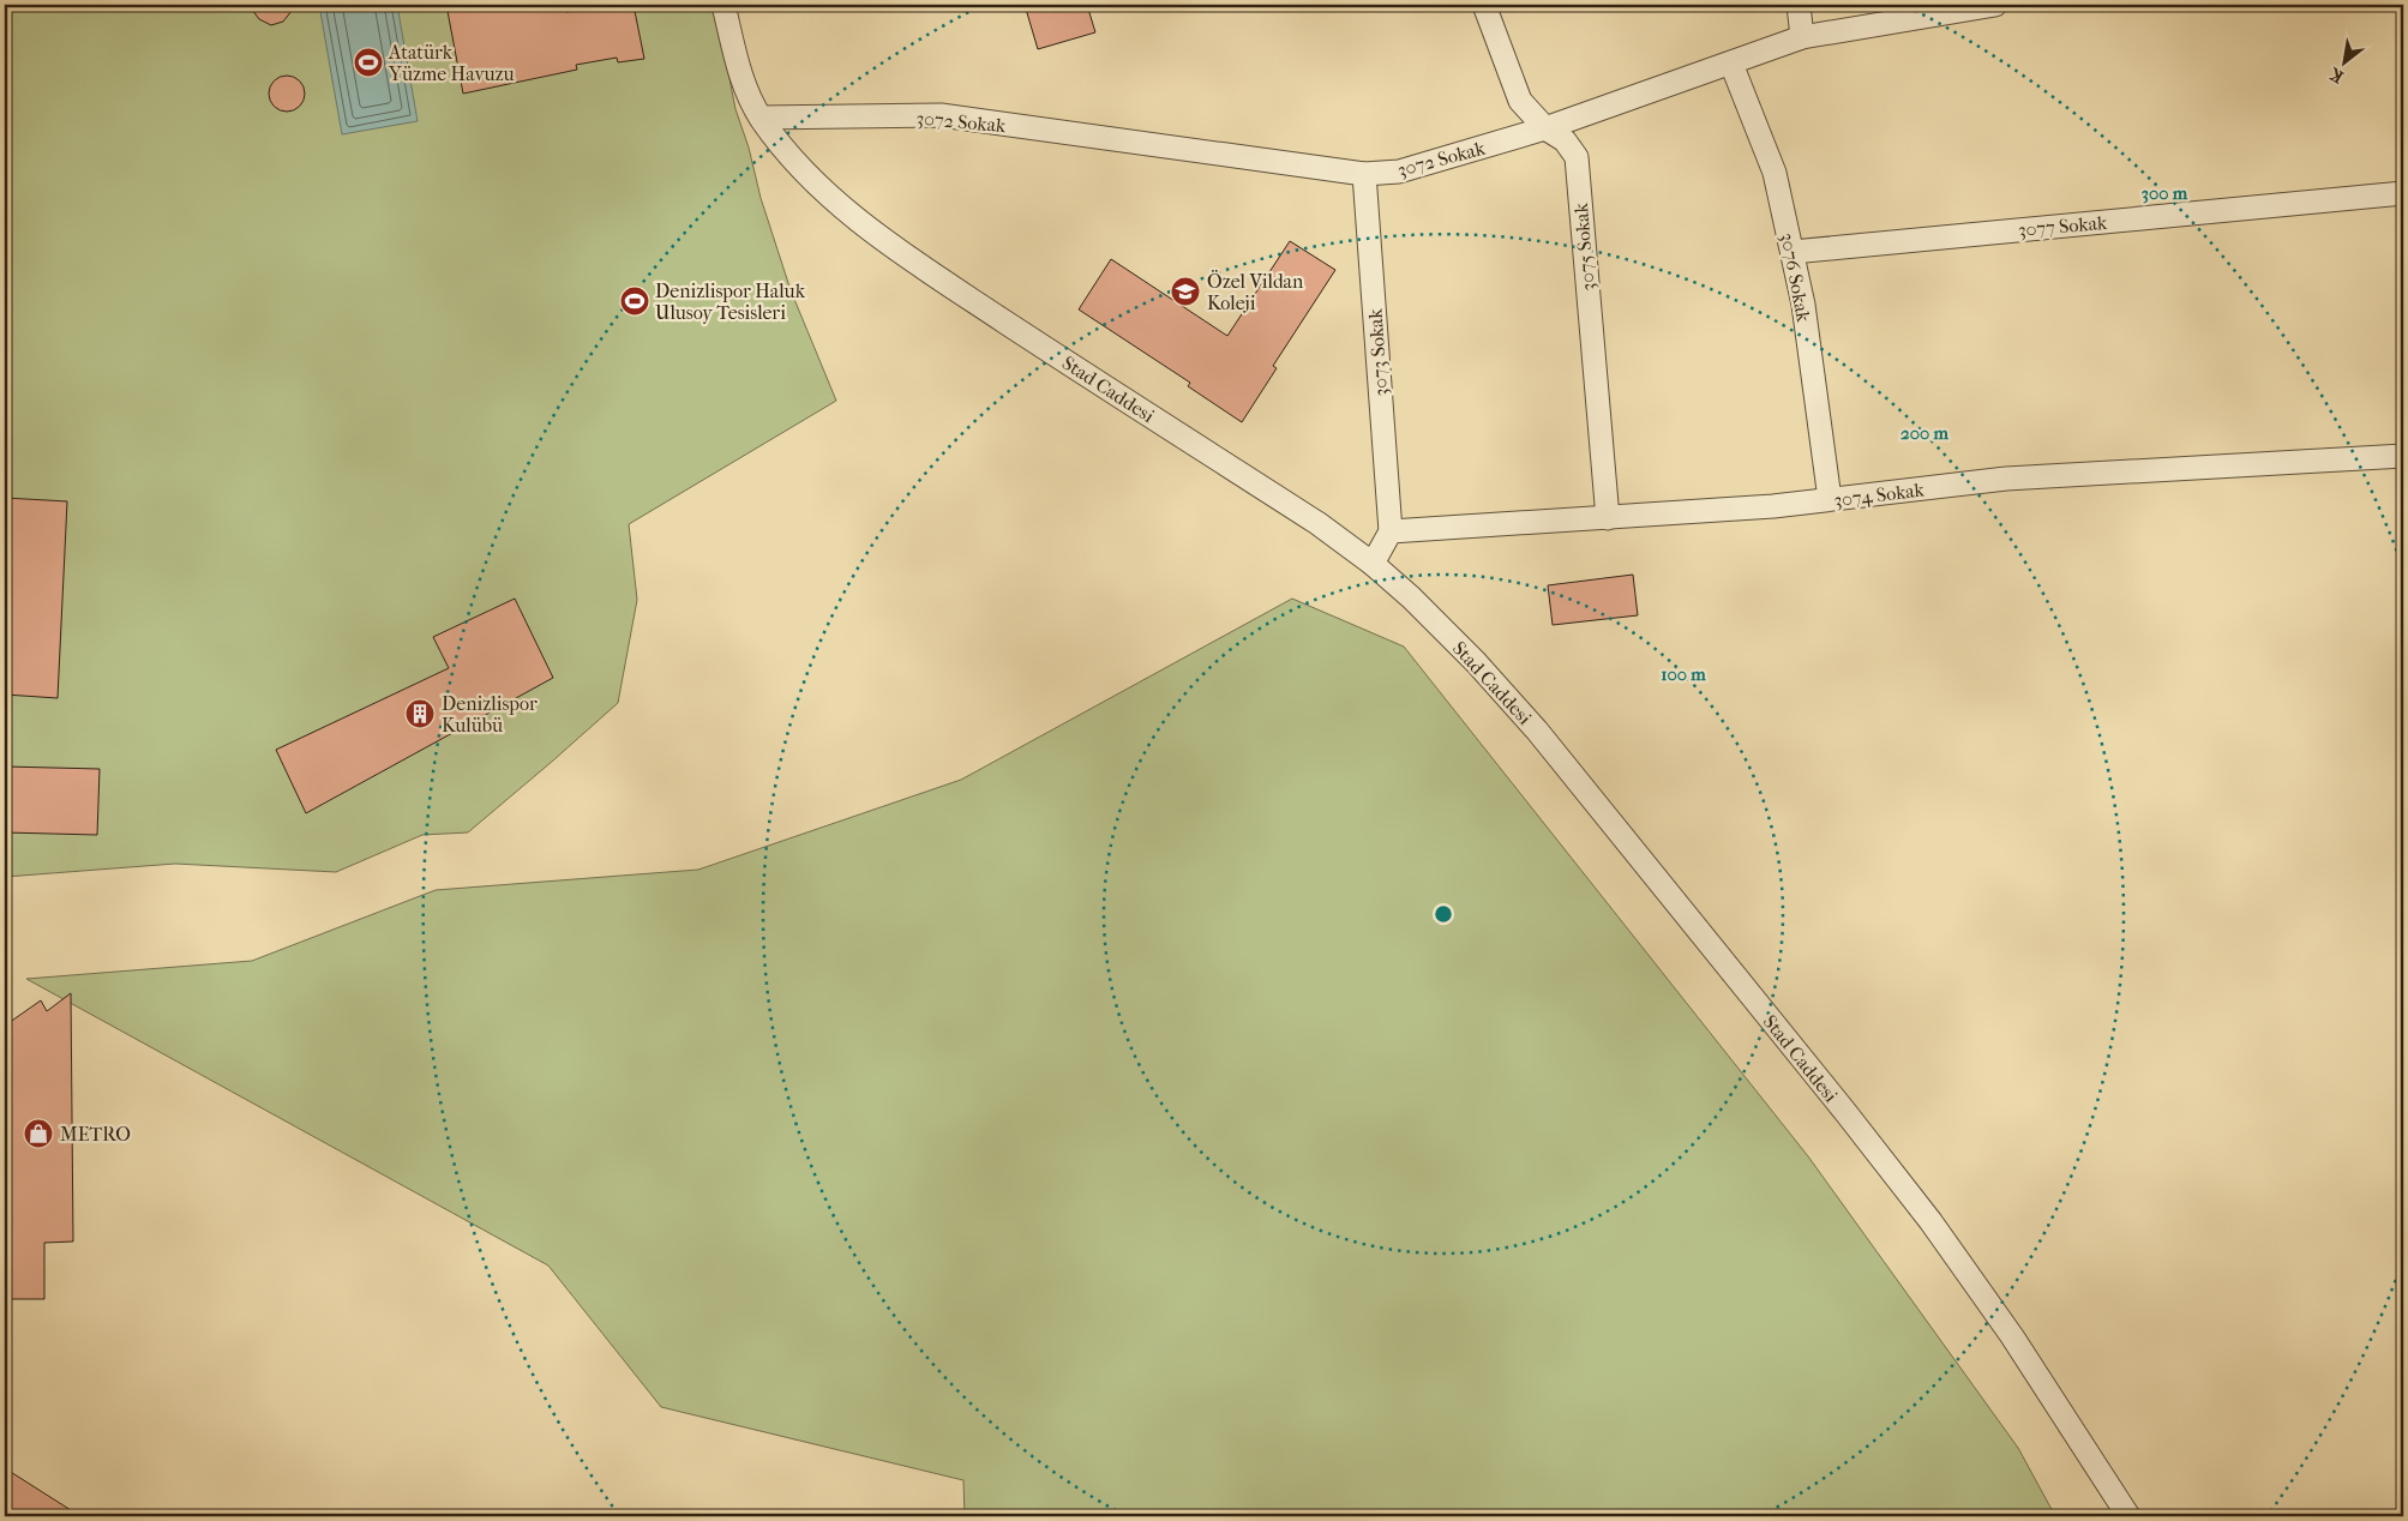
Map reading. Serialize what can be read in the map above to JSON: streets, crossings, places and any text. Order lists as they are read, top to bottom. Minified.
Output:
{"streets":{"street":["3072 Sokak","3077 Sokak","3075 Sokak","3076 Sokak","3073 Sokak","Stad Caddesi","3074 Sokak"]},"crossings":[["3072 Sokak","3075 Sokak"],["3072 Sokak","3076 Sokak"],["3072 Sokak","3073 Sokak"],["3072 Sokak","Stad Caddesi"],["3077 Sokak","3076 Sokak"],["3075 Sokak","3074 Sokak"],["3076 Sokak","3074 Sokak"],["3073 Sokak","3074 Sokak"]],"places":{"sports":["Atatürk Yüzme Havuzu","Denizlispor Haluk Ulusoy Tesisleri"],"school or university":["Özel Vildan Koleji"],"building":["Denizlispor Kulübü"],"shop":["METRO"]},"north":"bottom left","rings":["300 m","200 m","100 m"]}
